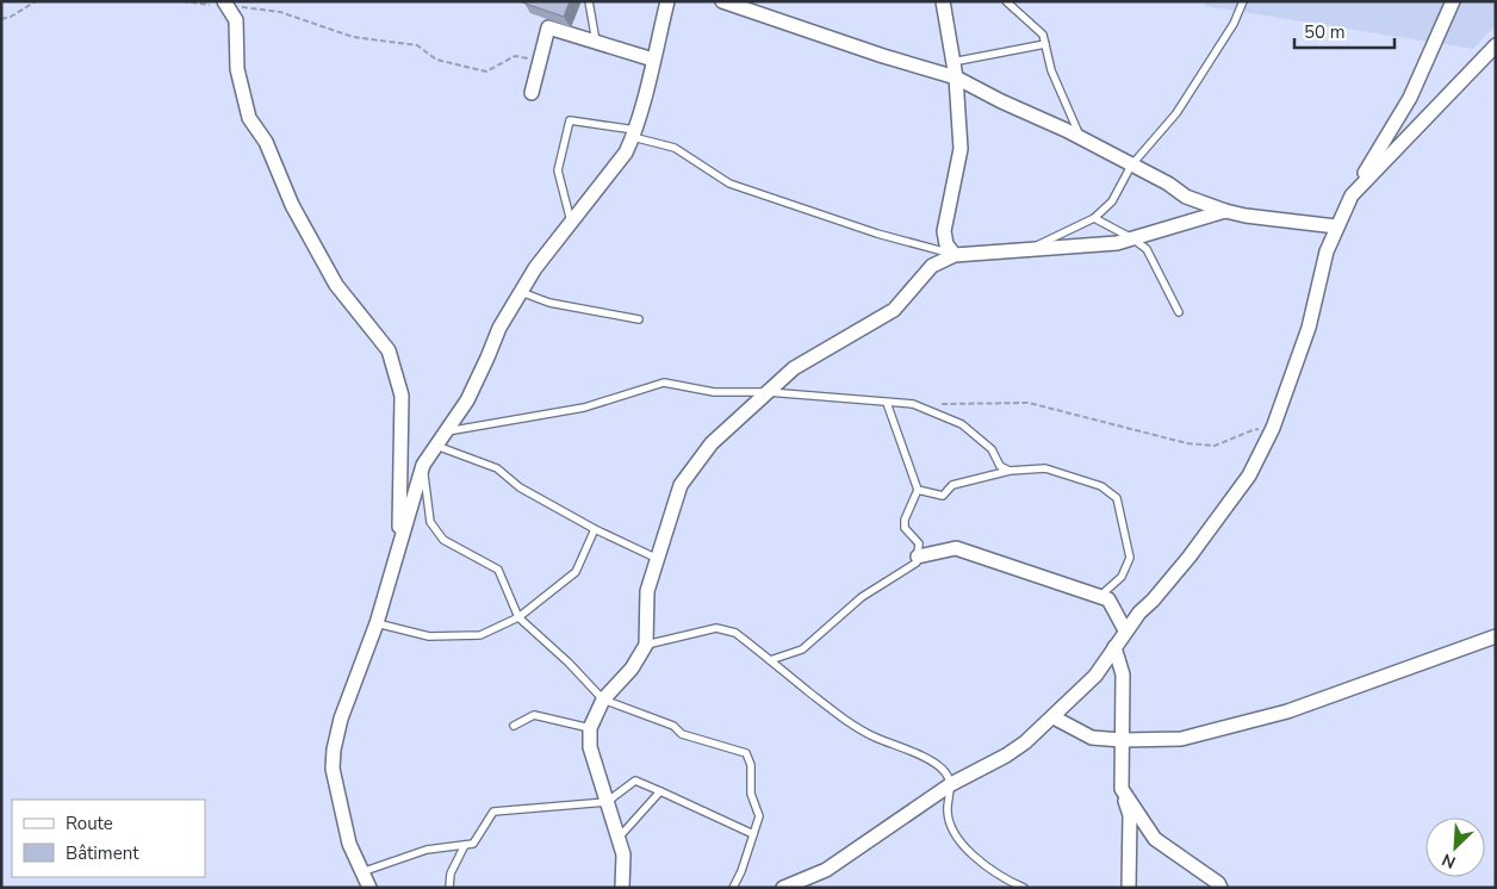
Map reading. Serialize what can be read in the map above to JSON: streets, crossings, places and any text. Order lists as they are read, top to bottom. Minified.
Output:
{"legend":["Route","Bâtiment"],"scale_bar":"50 m","north":"bottom left"}
